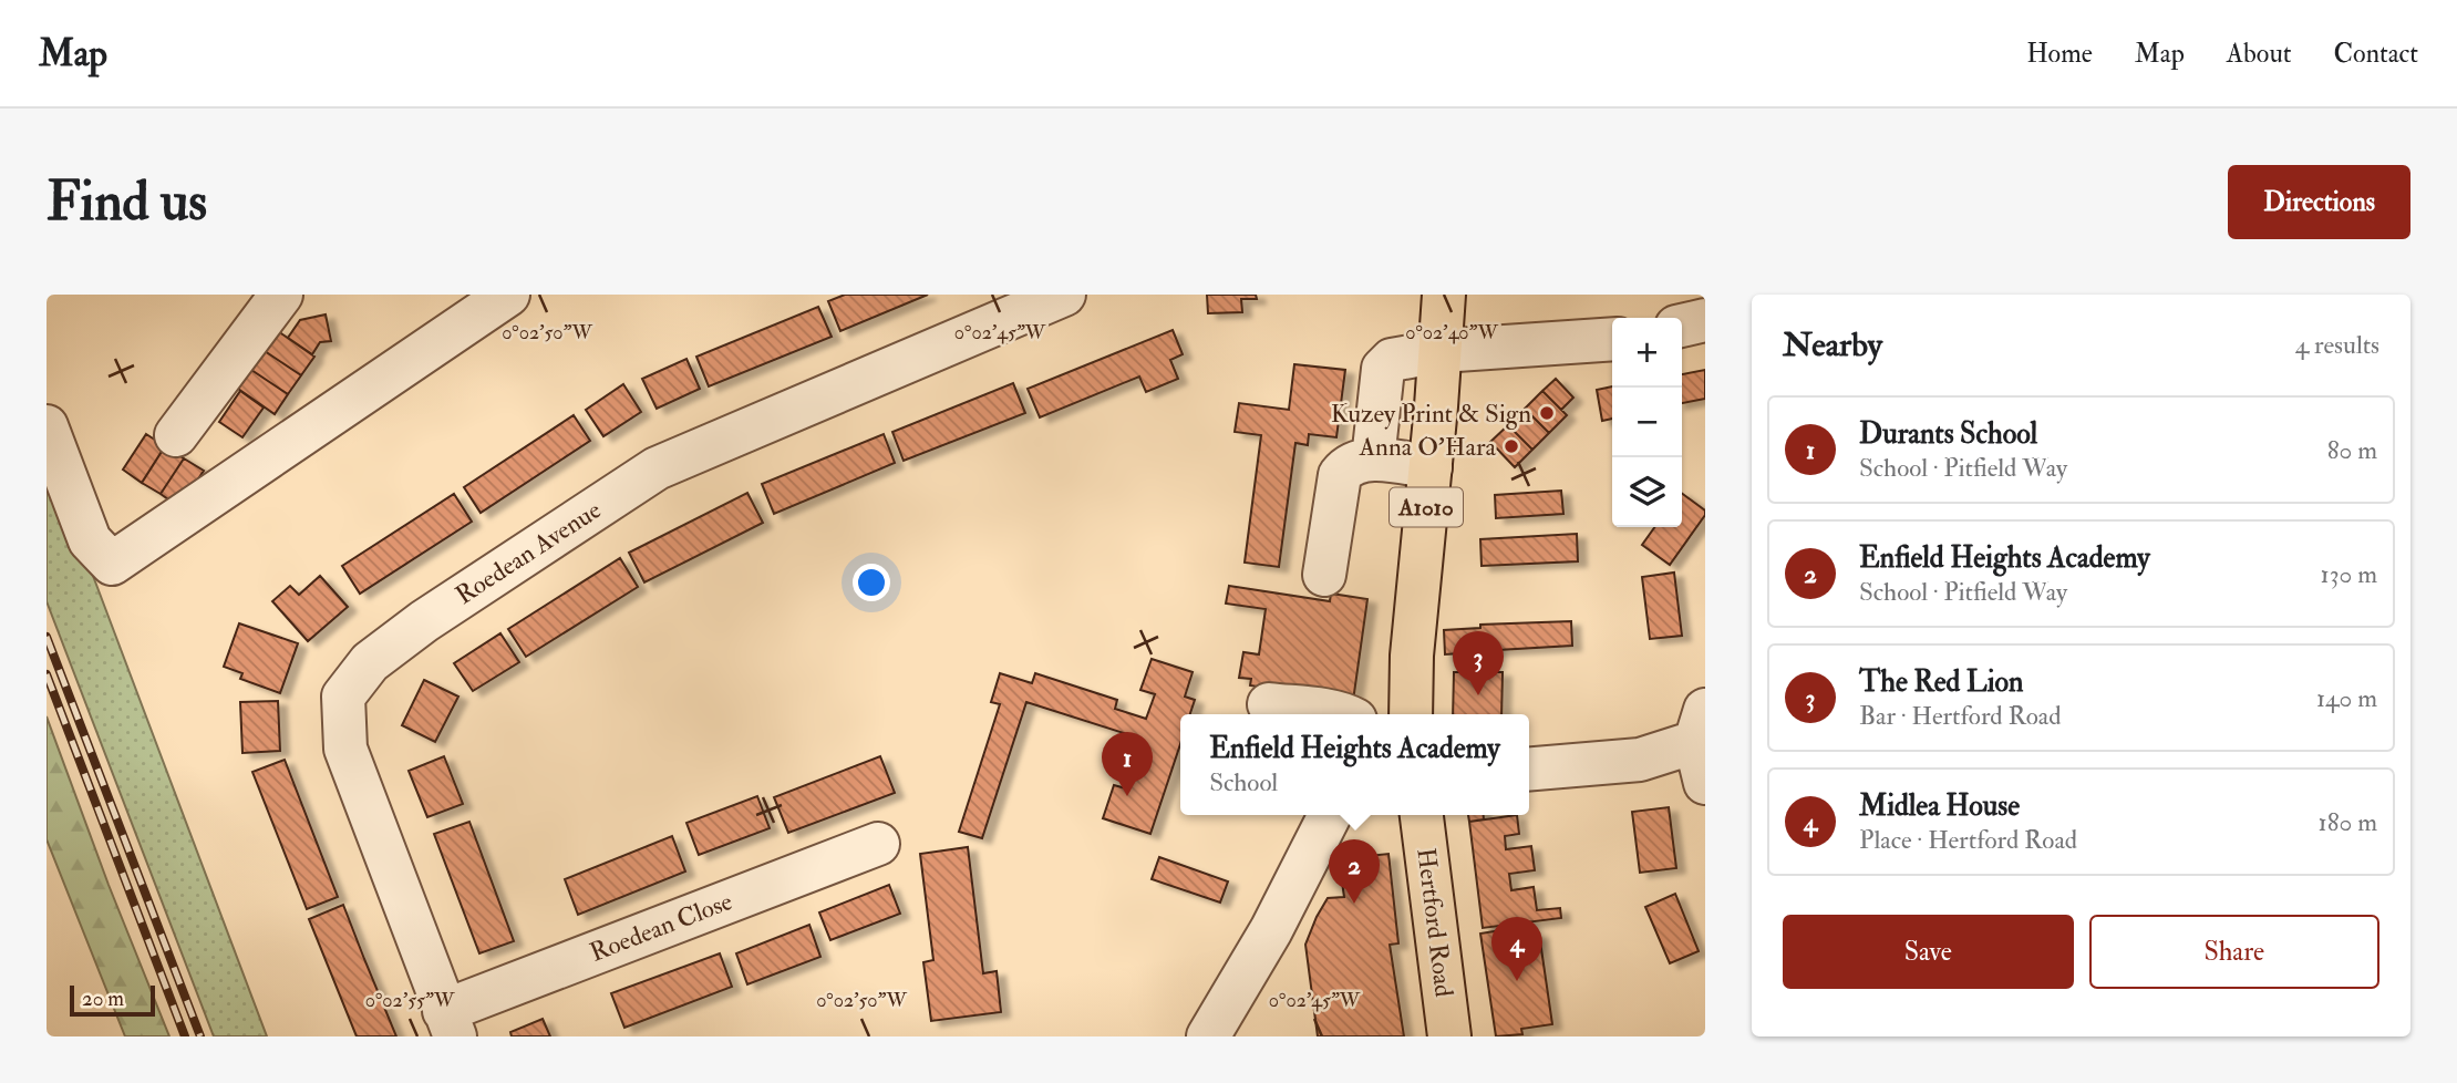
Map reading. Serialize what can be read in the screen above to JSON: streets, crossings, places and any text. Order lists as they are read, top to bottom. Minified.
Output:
{"streets":{"main road":["A1010","Hertford Road"],"street":["Roedean Avenue","Roedean Close"]},"crossings":[["Roedean Avenue","Roedean Close"]],"places":["Kuzey Print & Sign","Anna O'Hara"],"scale_bar":"20 m","page":{"header":"Map","nav":["Home","Map","About","Contact"],"buttons":["Directions",["Save","Share"]],"title":"Find us","heading":["Nearby","4 results"],"map_buttons":["+","−"],"list":[{"mark":"1","name":"Durants School","note":"School · Pitfield Way","value":"80 m"},{"mark":"2","name":"Enfield Heights Academy","note":"School · Pitfield Way","value":"130 m"},{"mark":"3","name":"The Red Lion","note":"Bar · Hertford Road","value":"140 m"},{"mark":"4","name":"Midlea House","note":"Place · Hertford Road","value":"180 m"}],"pins":["3","1","2","4"],"popup":["Enfield Heights Academy","School"],"scale":"20 m"},"coordinates":["0°02'50\"W","0°02'45\"W","0°02'40\"W","0°02'55\"W"]}
